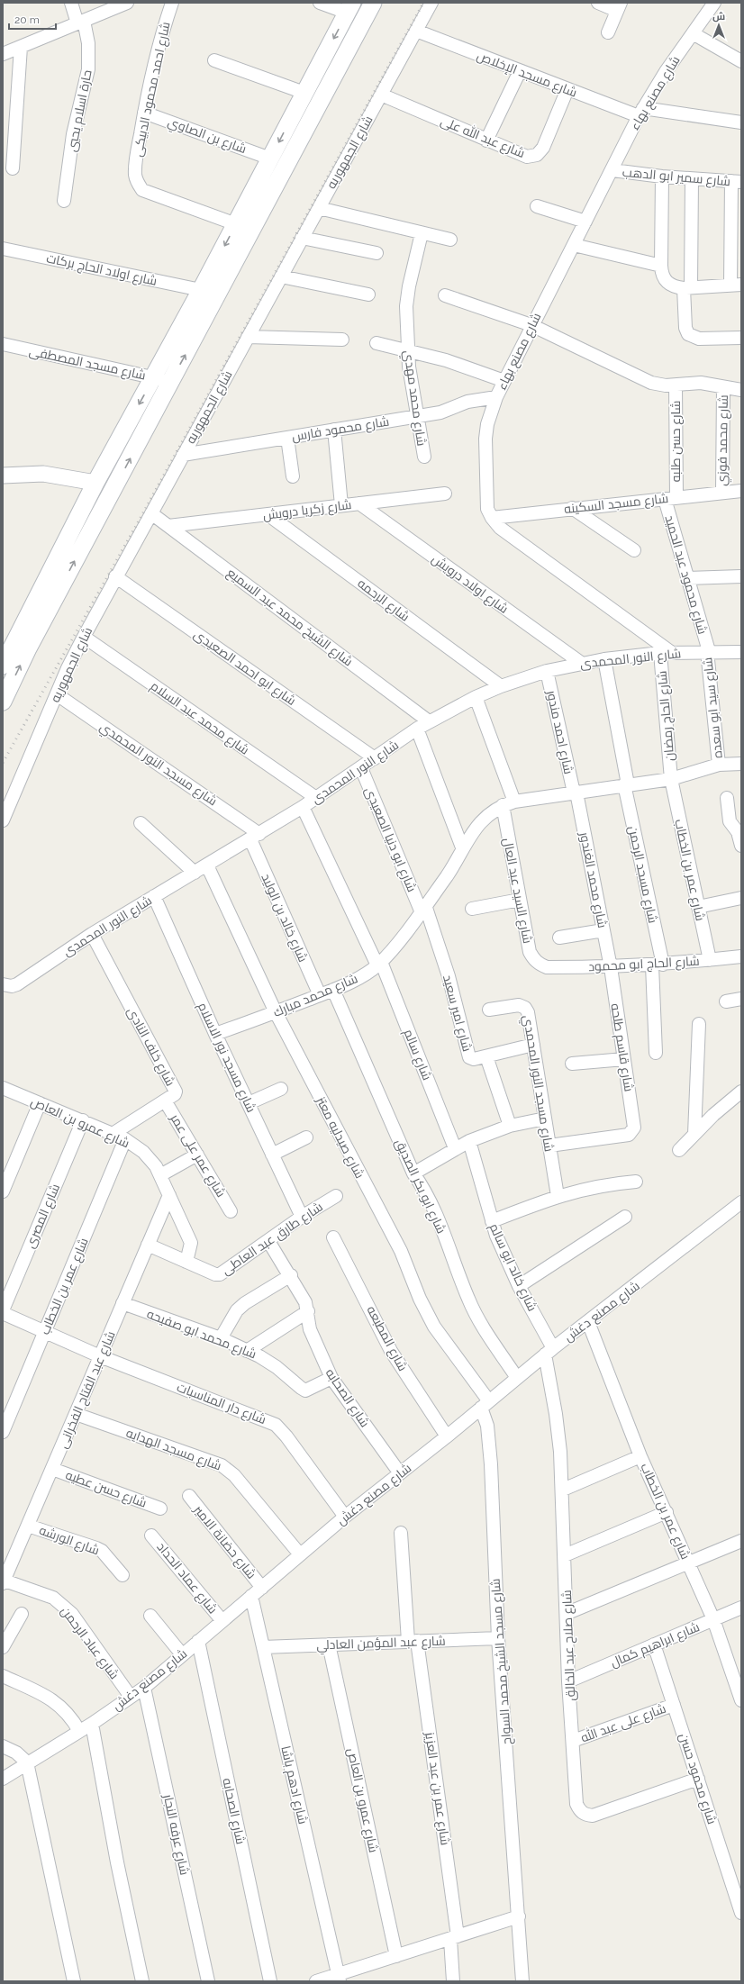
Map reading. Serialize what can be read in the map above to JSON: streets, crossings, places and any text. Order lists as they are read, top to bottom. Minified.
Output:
{"streets":{"street":["شارع مسجد الإخلاص","شارع احمد محمود الدبيكى","شارع مصنع بهاء","حارة اسلام يحيي","شارع بن الصاوي","شارع عبد الله على","شارع الجمهوريه","شارع سمير ابو الدهب","شارع اولاد الحاج بركات","شارع مسجد المصطفى","شارع محمد مهدي","شارع محمود فارس","شارع محمد فوزي","شارع حسن طلبه","شارع مسجد السكينه","شارع زكريا درويش","شارع محمود عبد الحميد","شارع اولاد درويش","شارع الرحمه","شارع الشيخ محمد عبد السميع","شارع النور المحمدى","شارع ابو احمد الصعيدى","شارع سيد ابو سعده","شارع الحاج رمضان","شارع محمد عبد السلام","شارع احمد مندور","شارع مسجد النور المحمدي","شارع ابو دنيا الصعيدى","شارع عمر بن الخطاب","شارع مسجد الرحمن","شارع محمد الغندور","شارع السيد عبد العال","شارع خالد بن الوليد","شارع الحاج ابو محمود","شارع محمد مبارك","شارع امير سعيد","شارع خلف النادى","شارع قاسم طلحه","شارع سالم","شارع مسجد نور الاسلام","شارع عمرو بن العاص","شارع صيدليه معتز","شارع عمر على عمر","شارع ابو بكر الصديق","شارع المصرى","شارع طارق عبد العاطى","شارع خالد ابو سالم","شارع مصنع دغش","شارع محمد ابو صفيحه","شارع المطبعه","شارع عبد الفتاح الفخرانى","شارع الصحابه","شارع دار المناسبات","شارع مسجد الهدايه","شارع حسن عطيه","شارع الورشه","شارع حضانة الامير","شارع عماد الحداد","شارع عباد الرحمن","شارع عبد المؤمن العادلي","شارع ابراهيم كمال","شارع صلاح عبد الخالق","شارع مسجد الشيخ محمد السواح","شارع على عبد الله","شارع محمود حسن","شارع ادهم باشا","شارع عمر بن عبد العزيز","شارع عرفه النجار"]},"crossings":[["شارع مسجد الإخلاص","شارع مصنع بهاء"],["شارع مسجد الإخلاص","شارع عبد الله على"],["شارع مسجد الإخلاص","شارع الجمهوريه"],["شارع احمد محمود الدبيكى","شارع بن الصاوي"],["شارع مصنع بهاء","شارع سمير ابو الدهب"],["شارع مصنع بهاء","شارع محمود فارس"],["شارع مصنع بهاء","شارع مسجد السكينه"],["شارع مصنع بهاء","شارع النور المحمدى"],["شارع مصنع بهاء","شارع الحاج رمضان"],["شارع عبد الله على","شارع الجمهوريه"],["شارع الجمهوريه","شارع محمود فارس"],["شارع الجمهوريه","شارع الشيخ محمد عبد السميع"],["شارع الجمهوريه","شارع ابو احمد الصعيدى"],["شارع الجمهوريه","شارع محمد عبد السلام"],["شارع الجمهوريه","شارع مسجد النور المحمدي"],["شارع محمد مهدي","شارع محمود فارس"],["شارع محمد فوزي","شارع مسجد السكينه"],["شارع حسن طلبه","شارع مسجد السكينه"],["شارع حسن طلبه","شارع محمود عبد الحميد"],["شارع مسجد السكينه","شارع محمود عبد الحميد"],["شارع زكريا درويش","شارع اولاد درويش"],["شارع زكريا درويش","شارع الرحمه"],["شارع زكريا درويش","شارع الشيخ محمد عبد السميع"],["شارع محمود عبد الحميد","شارع النور المحمدى"],["شارع محمود عبد الحميد","شارع سيد ابو سعده"],["شارع اولاد درويش","شارع النور المحمدى"],["شارع الرحمه","شارع النور المحمدى"],["شارع الشيخ محمد عبد السميع","شارع النور المحمدى"],["شارع النور المحمدى","شارع ابو احمد الصعيدى"],["شارع النور المحمدى","شارع سيد ابو سعده"],["شارع النور المحمدى","شارع الحاج رمضان"],["شارع النور المحمدى","شارع محمد عبد السلام"],["شارع النور المحمدى","شارع احمد مندور"],["شارع النور المحمدى","شارع مسجد النور المحمدي"],["شارع النور المحمدى","شارع ابو دنيا الصعيدى"],["شارع النور المحمدى","شارع مسجد الرحمن"],["شارع النور المحمدى","شارع السيد عبد العال"],["شارع النور المحمدى","شارع خالد بن الوليد"],["شارع النور المحمدى","شارع خلف النادى"],["شارع النور المحمدى","شارع سالم"],["شارع النور المحمدى","شارع مسجد نور الاسلام"],["شارع النور المحمدى","شارع صيدليه معتز"],["شارع الحاج رمضان","شارع عمر بن الخطاب"],["شارع احمد مندور","شارع محمد الغندور"],["شارع مسجد النور المحمدي","شارع خالد بن الوليد"],["شارع مسجد النور المحمدي","شارع امير سعيد"],["شارع مسجد النور المحمدي","شارع قاسم طلحه"],["شارع ابو دنيا الصعيدى","شارع محمد مبارك"],["شارع ابو دنيا الصعيدى","شارع امير سعيد"],["شارع عمر بن الخطاب","شارع الحاج ابو محمود"],["شارع عمر بن الخطاب","شارع عمرو بن العاص"],["شارع عمر بن الخطاب","شارع مصنع دغش"],["شارع عمر بن الخطاب","شارع دار المناسبات"],["شارع عمر بن الخطاب","شارع ابراهيم كمال"],["شارع مسجد الرحمن","شارع الحاج ابو محمود"],["شارع محمد الغندور","شارع الحاج ابو محمود"],["شارع محمد الغندور","شارع قاسم طلحه"],["شارع السيد عبد العال","شارع الحاج ابو محمود"],["شارع السيد عبد العال","شارع محمد مبارك"],["شارع خالد بن الوليد","شارع محمد مبارك"],["شارع الحاج ابو محمود","شارع قاسم طلحه"],["شارع محمد مبارك","شارع امير سعيد"],["شارع محمد مبارك","شارع سالم"],["شارع محمد مبارك","شارع مسجد نور الاسلام"],["شارع محمد مبارك","شارع صيدليه معتز"],["شارع محمد مبارك","شارع ابو بكر الصديق"],["شارع خلف النادى","شارع عمرو بن العاص"],["شارع خلف النادى","شارع عمر على عمر"],["شارع مسجد نور الاسلام","شارع طارق عبد العاطى"],["شارع عمرو بن العاص","شارع المصرى"],["شارع عمرو بن العاص","شارع طارق عبد العاطى"],["شارع عمرو بن العاص","شارع عبد الفتاح الفخرانى"],["شارع عمرو بن العاص","شارع عبد المؤمن العادلي"],["شارع صيدليه معتز","شارع مصنع دغش"],["شارع صيدليه معتز","شارع مسجد الشيخ محمد السواح"],["شارع ابو بكر الصديق","شارع مصنع دغش"],["شارع طارق عبد العاطى","شارع عبد الفتاح الفخرانى"],["شارع طارق عبد العاطى","شارع الصحابه"],["شارع خالد ابو سالم","شارع مصنع دغش"],["شارع خالد ابو سالم","شارع صلاح عبد الخالق"],["شارع مصنع دغش","شارع المطبعه"],["شارع مصنع دغش","شارع الصحابه"],["شارع مصنع دغش","شارع دار المناسبات"],["شارع مصنع دغش","شارع مسجد الهدايه"],["شارع مصنع دغش","شارع حضانة الامير"],["شارع مصنع دغش","شارع عماد الحداد"],["شارع مصنع دغش","شارع عباد الرحمن"],["شارع مصنع دغش","شارع صلاح عبد الخالق"],["شارع مصنع دغش","شارع مسجد الشيخ محمد السواح"],["شارع مصنع دغش","شارع ادهم باشا"],["شارع مصنع دغش","شارع عرفه النجار"],["شارع محمد ابو صفيحه","شارع عبد الفتاح الفخرانى"],["شارع محمد ابو صفيحه","شارع الصحابه"],["شارع عبد الفتاح الفخرانى","شارع دار المناسبات"],["شارع عبد الفتاح الفخرانى","شارع مسجد الهدايه"],["شارع عبد الفتاح الفخرانى","شارع حسن عطيه"],["شارع عبد الفتاح الفخرانى","شارع الورشه"],["شارع عبد الفتاح الفخرانى","شارع عباد الرحمن"],["شارع عبد المؤمن العادلي","شارع مسجد الشيخ محمد السواح"],["شارع عبد المؤمن العادلي","شارع ادهم باشا"],["شارع عبد المؤمن العادلي","شارع عمر بن عبد العزيز"],["شارع ابراهيم كمال","شارع صلاح عبد الخالق"],["شارع ابراهيم كمال","شارع محمود حسن"],["شارع صلاح عبد الخالق","شارع على عبد الله"],["شارع صلاح عبد الخالق","شارع محمود حسن"],["شارع على عبد الله","شارع محمود حسن"]],"scale_bar":"20 m","north":"top"}
